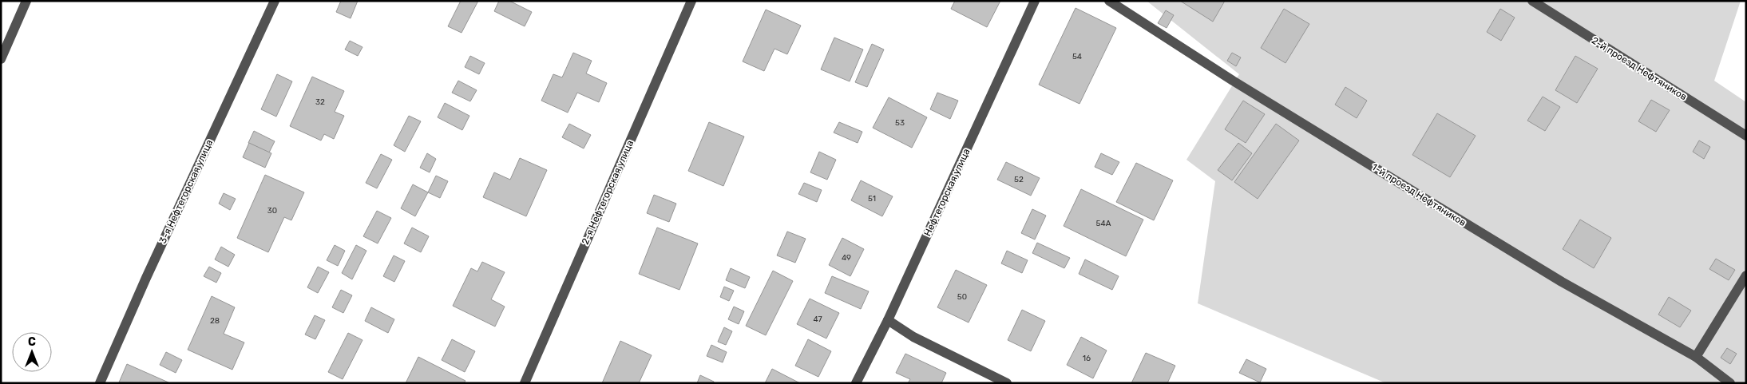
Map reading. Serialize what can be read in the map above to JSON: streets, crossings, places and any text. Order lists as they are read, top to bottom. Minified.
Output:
{"streets":{"street":["2-й проезд Нефтяников","3-я Нефтегорская улица","2-я Нефтегорская улица","Нефтегорская улица","1-й проезд Нефтяников"]},"house_numbers":["54","32","53","52","51","30","54А","49","50","47","28","16"],"north":"top"}
